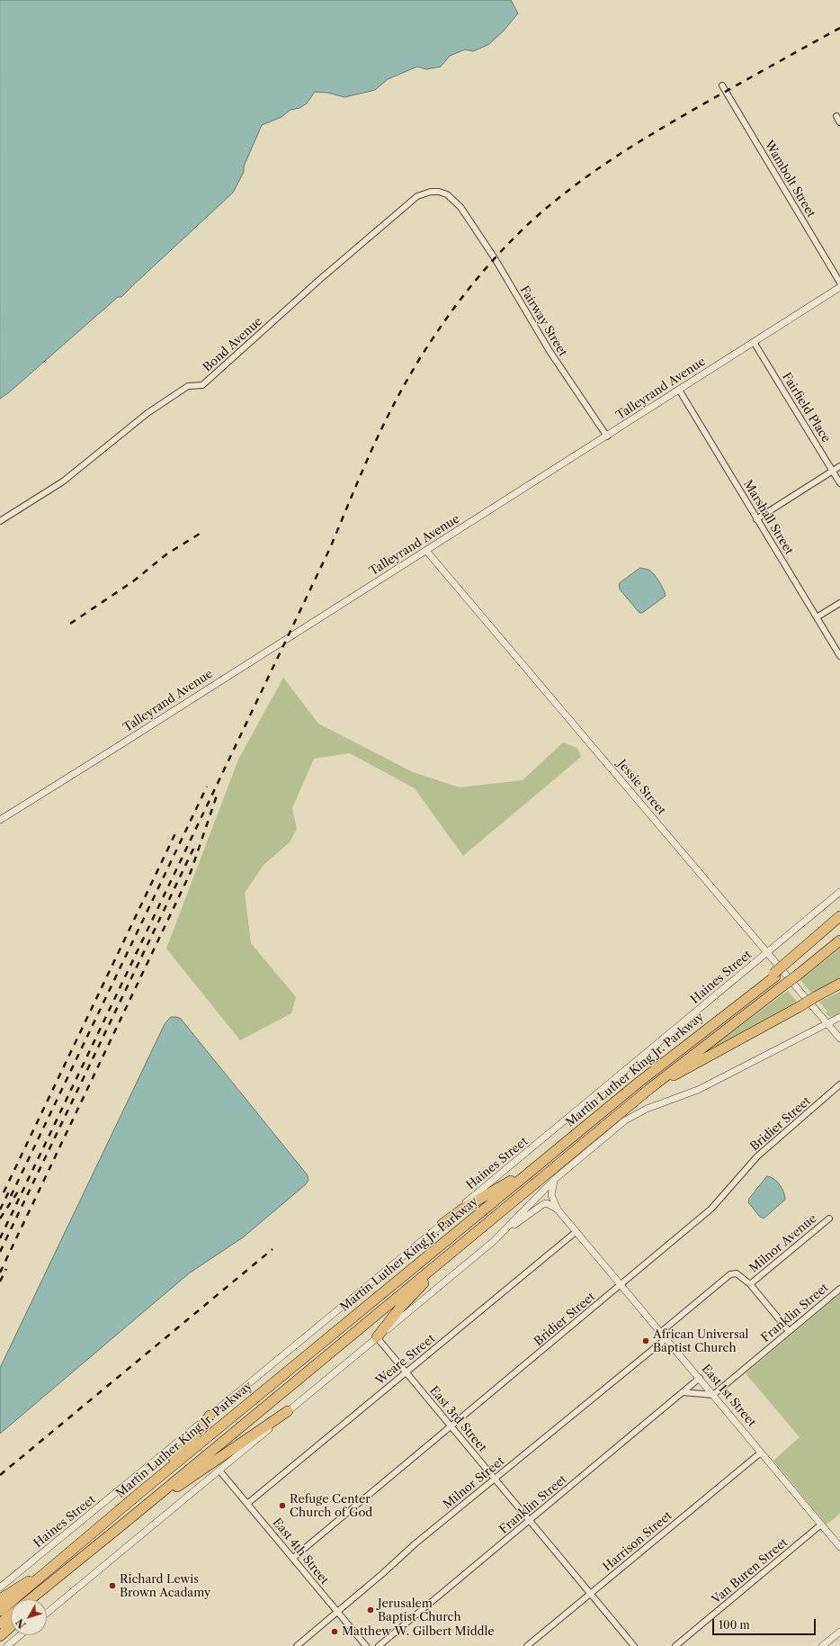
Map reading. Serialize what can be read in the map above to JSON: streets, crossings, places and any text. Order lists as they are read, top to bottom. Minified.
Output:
{"streets":{"highway":["Martin Luther King Jr. Parkway"],"street":["Wambolt Street","Fairway Street","Bond Avenue","Talleyrand Avenue","Fairfield Place","Marshall Street","Jessie Street","Haines Street","Bridier Street","Milnor Avenue","Franklin Street","Weare Street","East 1st Street","East 3rd Street","Milnor Street","Harrison Street","East 4th Street","Van Buren Street"]},"crossings":[["Fairway Street","Bond Avenue"],["Fairway Street","Talleyrand Avenue"],["Talleyrand Avenue","Fairfield Place"],["Talleyrand Avenue","Marshall Street"],["Talleyrand Avenue","Jessie Street"],["Jessie Street","Haines Street"],["Bridier Street","East 1st Street"],["Bridier Street","East 3rd Street"],["Bridier Street","East 4th Street"],["Franklin Street","East 1st Street"],["Franklin Street","East 3rd Street"],["Weare Street","East 1st Street"],["Weare Street","East 3rd Street"],["Weare Street","East 4th Street"],["East 1st Street","Milnor Street"],["East 1st Street","Harrison Street"],["East 1st Street","Van Buren Street"],["East 3rd Street","Milnor Street"],["East 3rd Street","Harrison Street"],["Milnor Street","East 4th Street"]],"places":["African Universal Baptist Church","Refuge Center Church of God","Richard Lewis Brown Acadamy","Jerusalem Baptist Church","Matthew W. Gilbert Middle"],"scale_bar":"100 m","north":"bottom left"}
